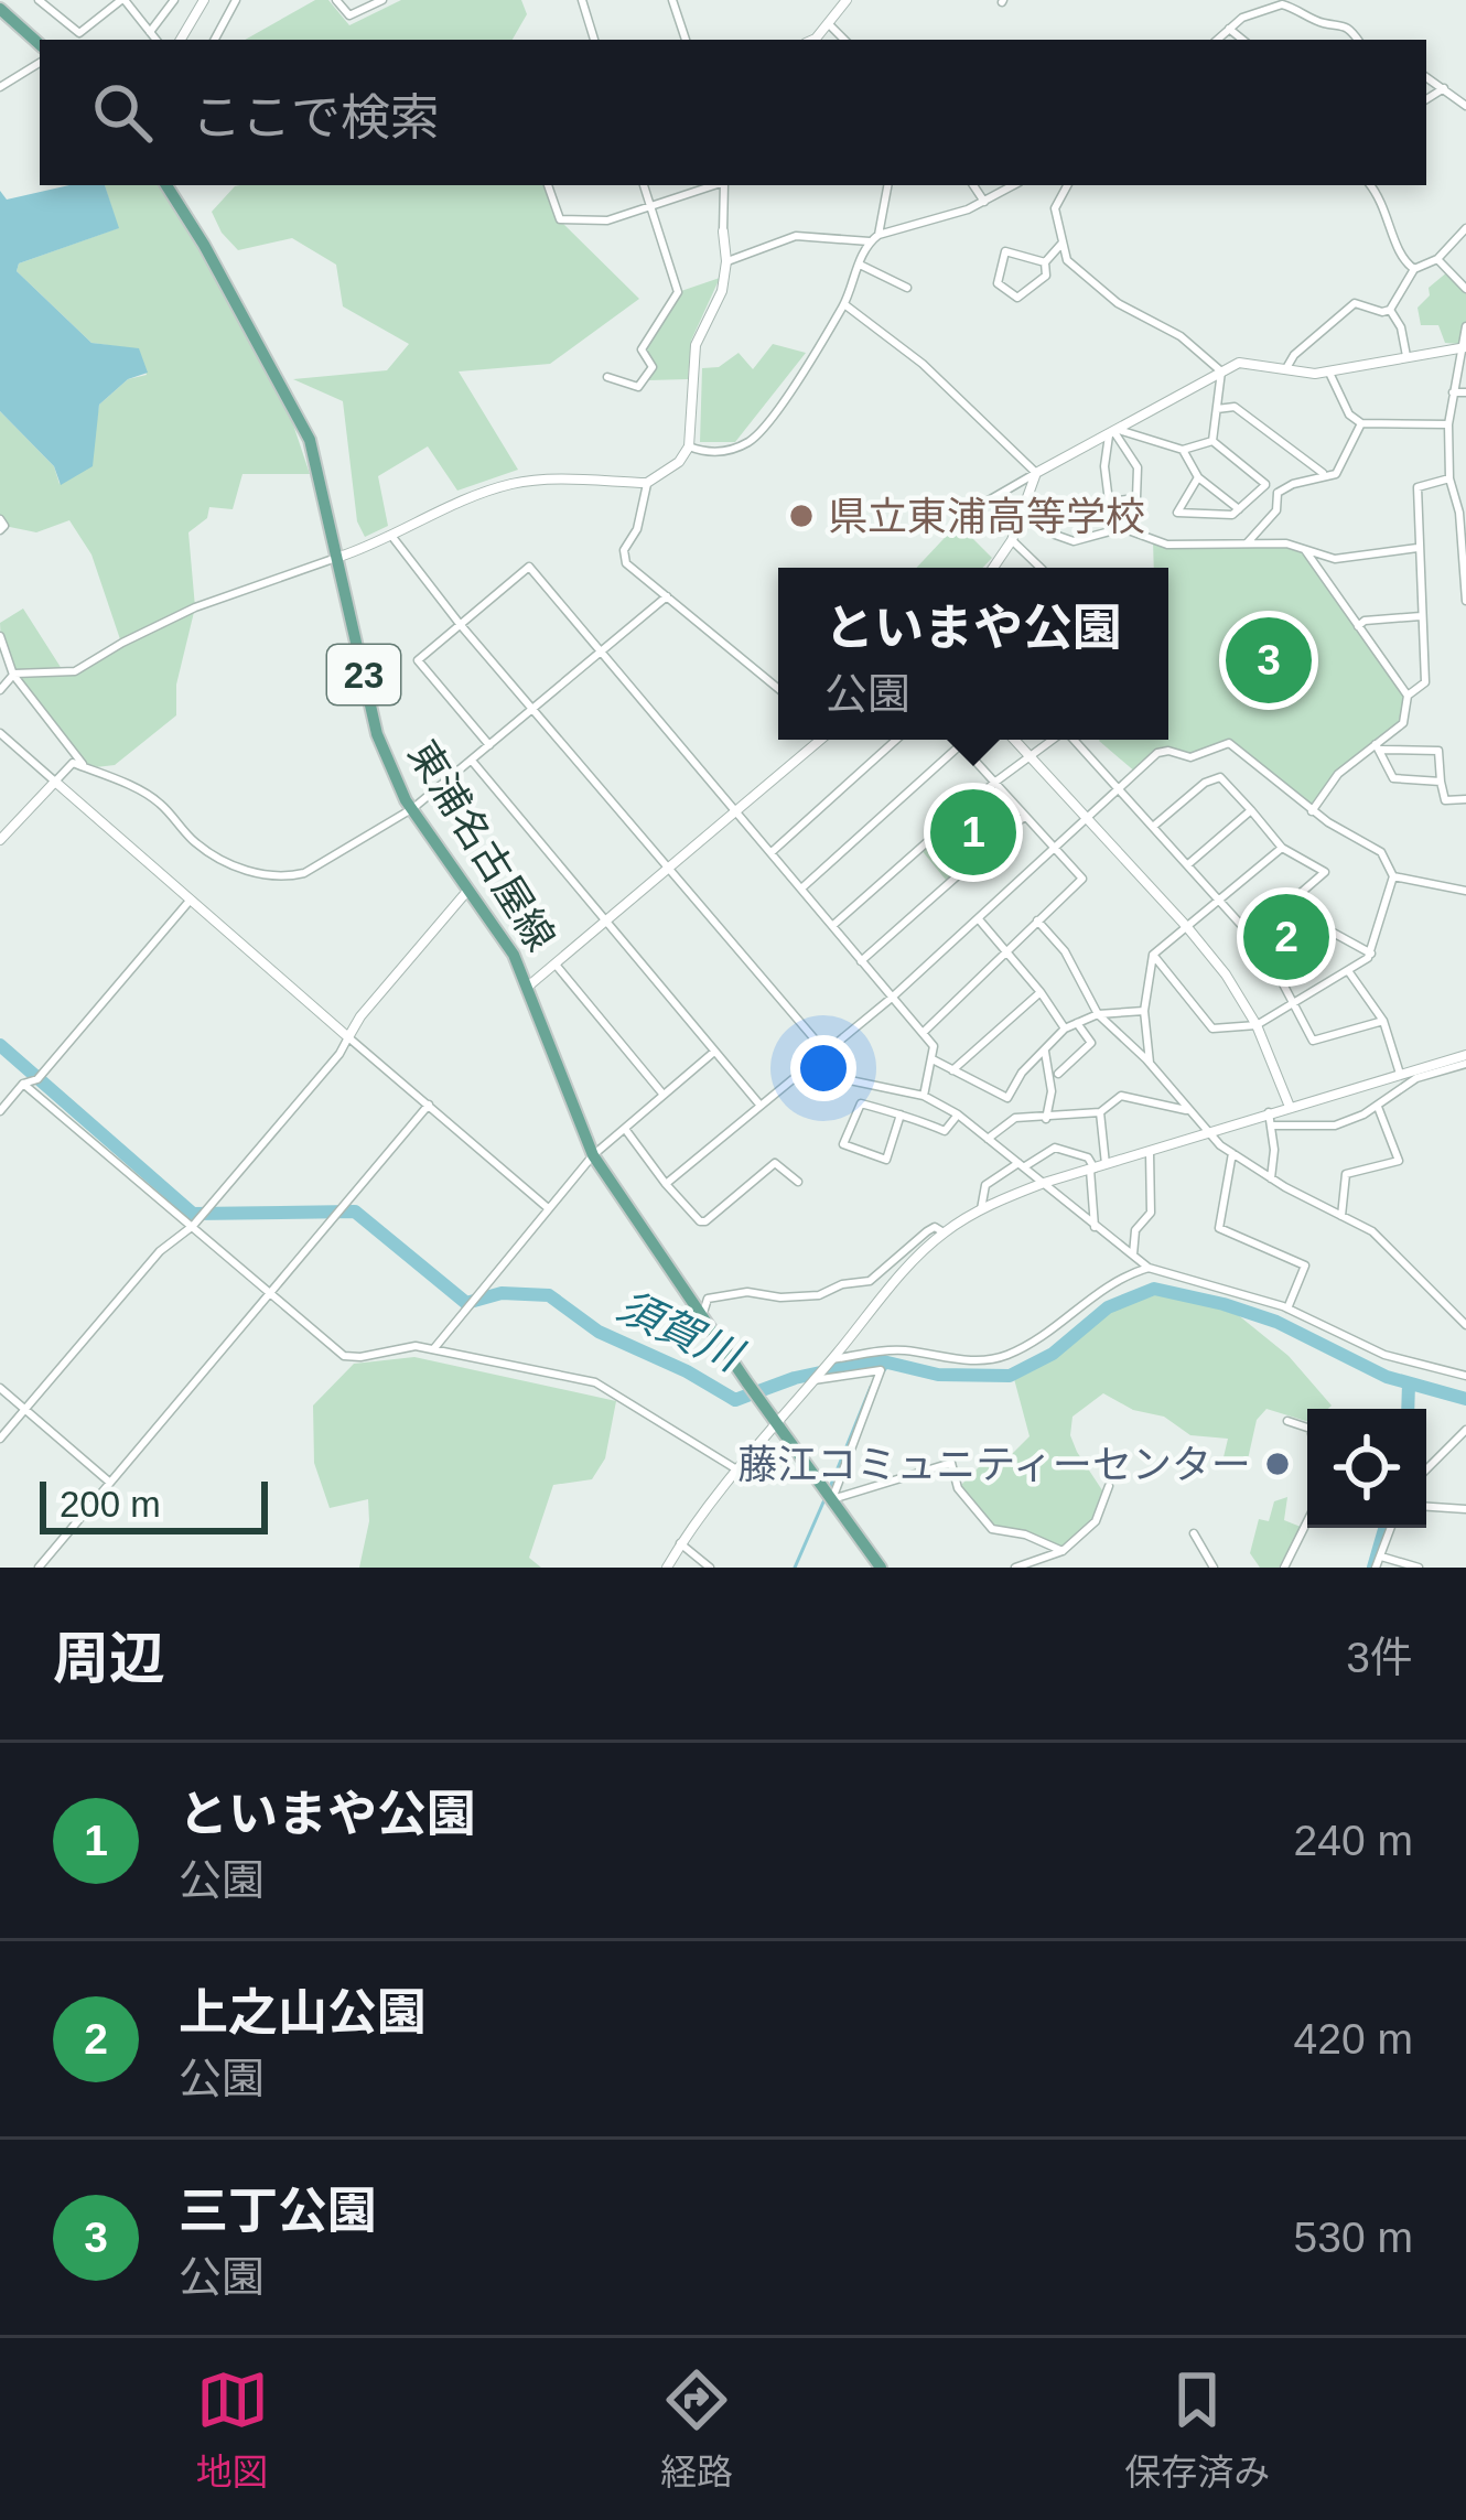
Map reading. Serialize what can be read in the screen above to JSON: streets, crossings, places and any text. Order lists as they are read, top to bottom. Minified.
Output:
{"streets":{"main road":["23","東浦名古屋線"]},"water":["須賀川"],"places":["県立東浦高等学校","藤江コミュニティーセンター"],"scale_bar":"200 m","page":{"search":"ここで検索","popup":["といまや公園","公園"],"pins":["3","1","2"],"scale":"200 m","heading":["周辺","3件"],"list":[{"mark":"1","name":"といまや公園","note":"公園","value":"240 m"},{"mark":"2","name":"上之山公園","note":"公園","value":"420 m"},{"mark":"3","name":"三丁公園","note":"公園","value":"530 m"}],"nav":["地図","経路","保存済み"]}}
